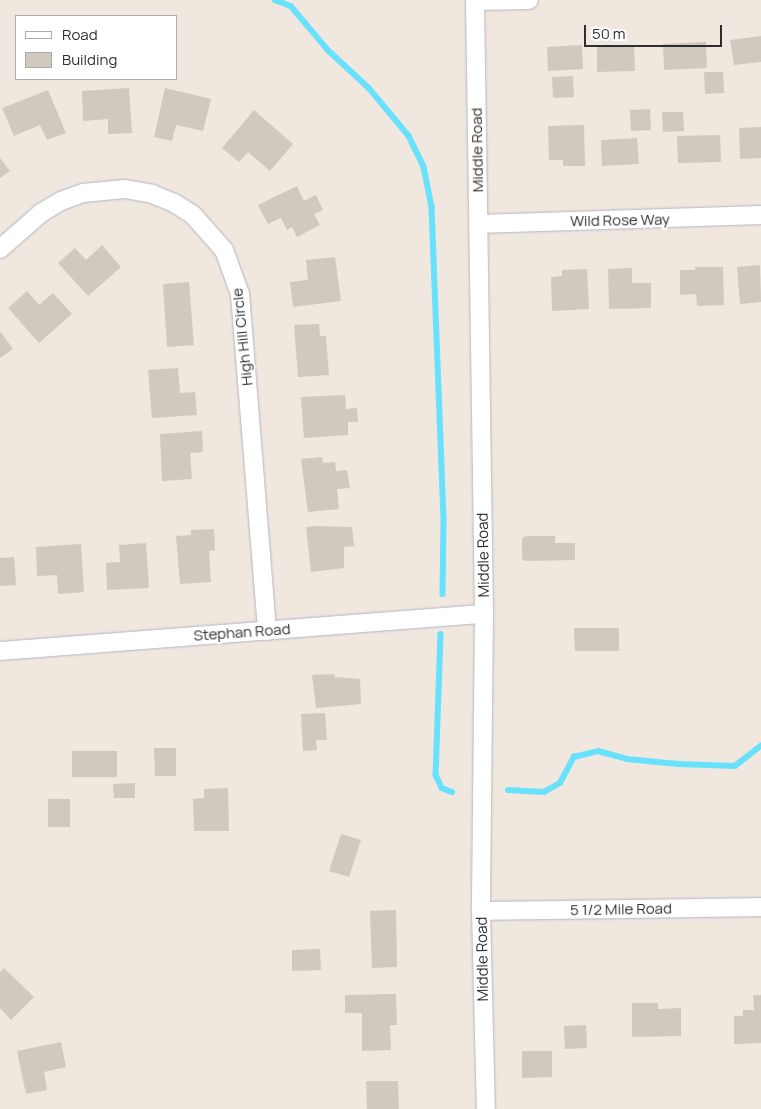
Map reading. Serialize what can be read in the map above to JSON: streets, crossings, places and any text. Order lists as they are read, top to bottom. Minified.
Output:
{"streets":{"street":["Middle Road","Wild Rose Way","High Hill Circle","Stephan Road","5 1/2 Mile Road"]},"crossings":[["Middle Road","Wild Rose Way"],["Middle Road","Stephan Road"],["Middle Road","5 1/2 Mile Road"],["High Hill Circle","Stephan Road"]],"legend":["Road","Building"],"scale_bar":"50 m"}
